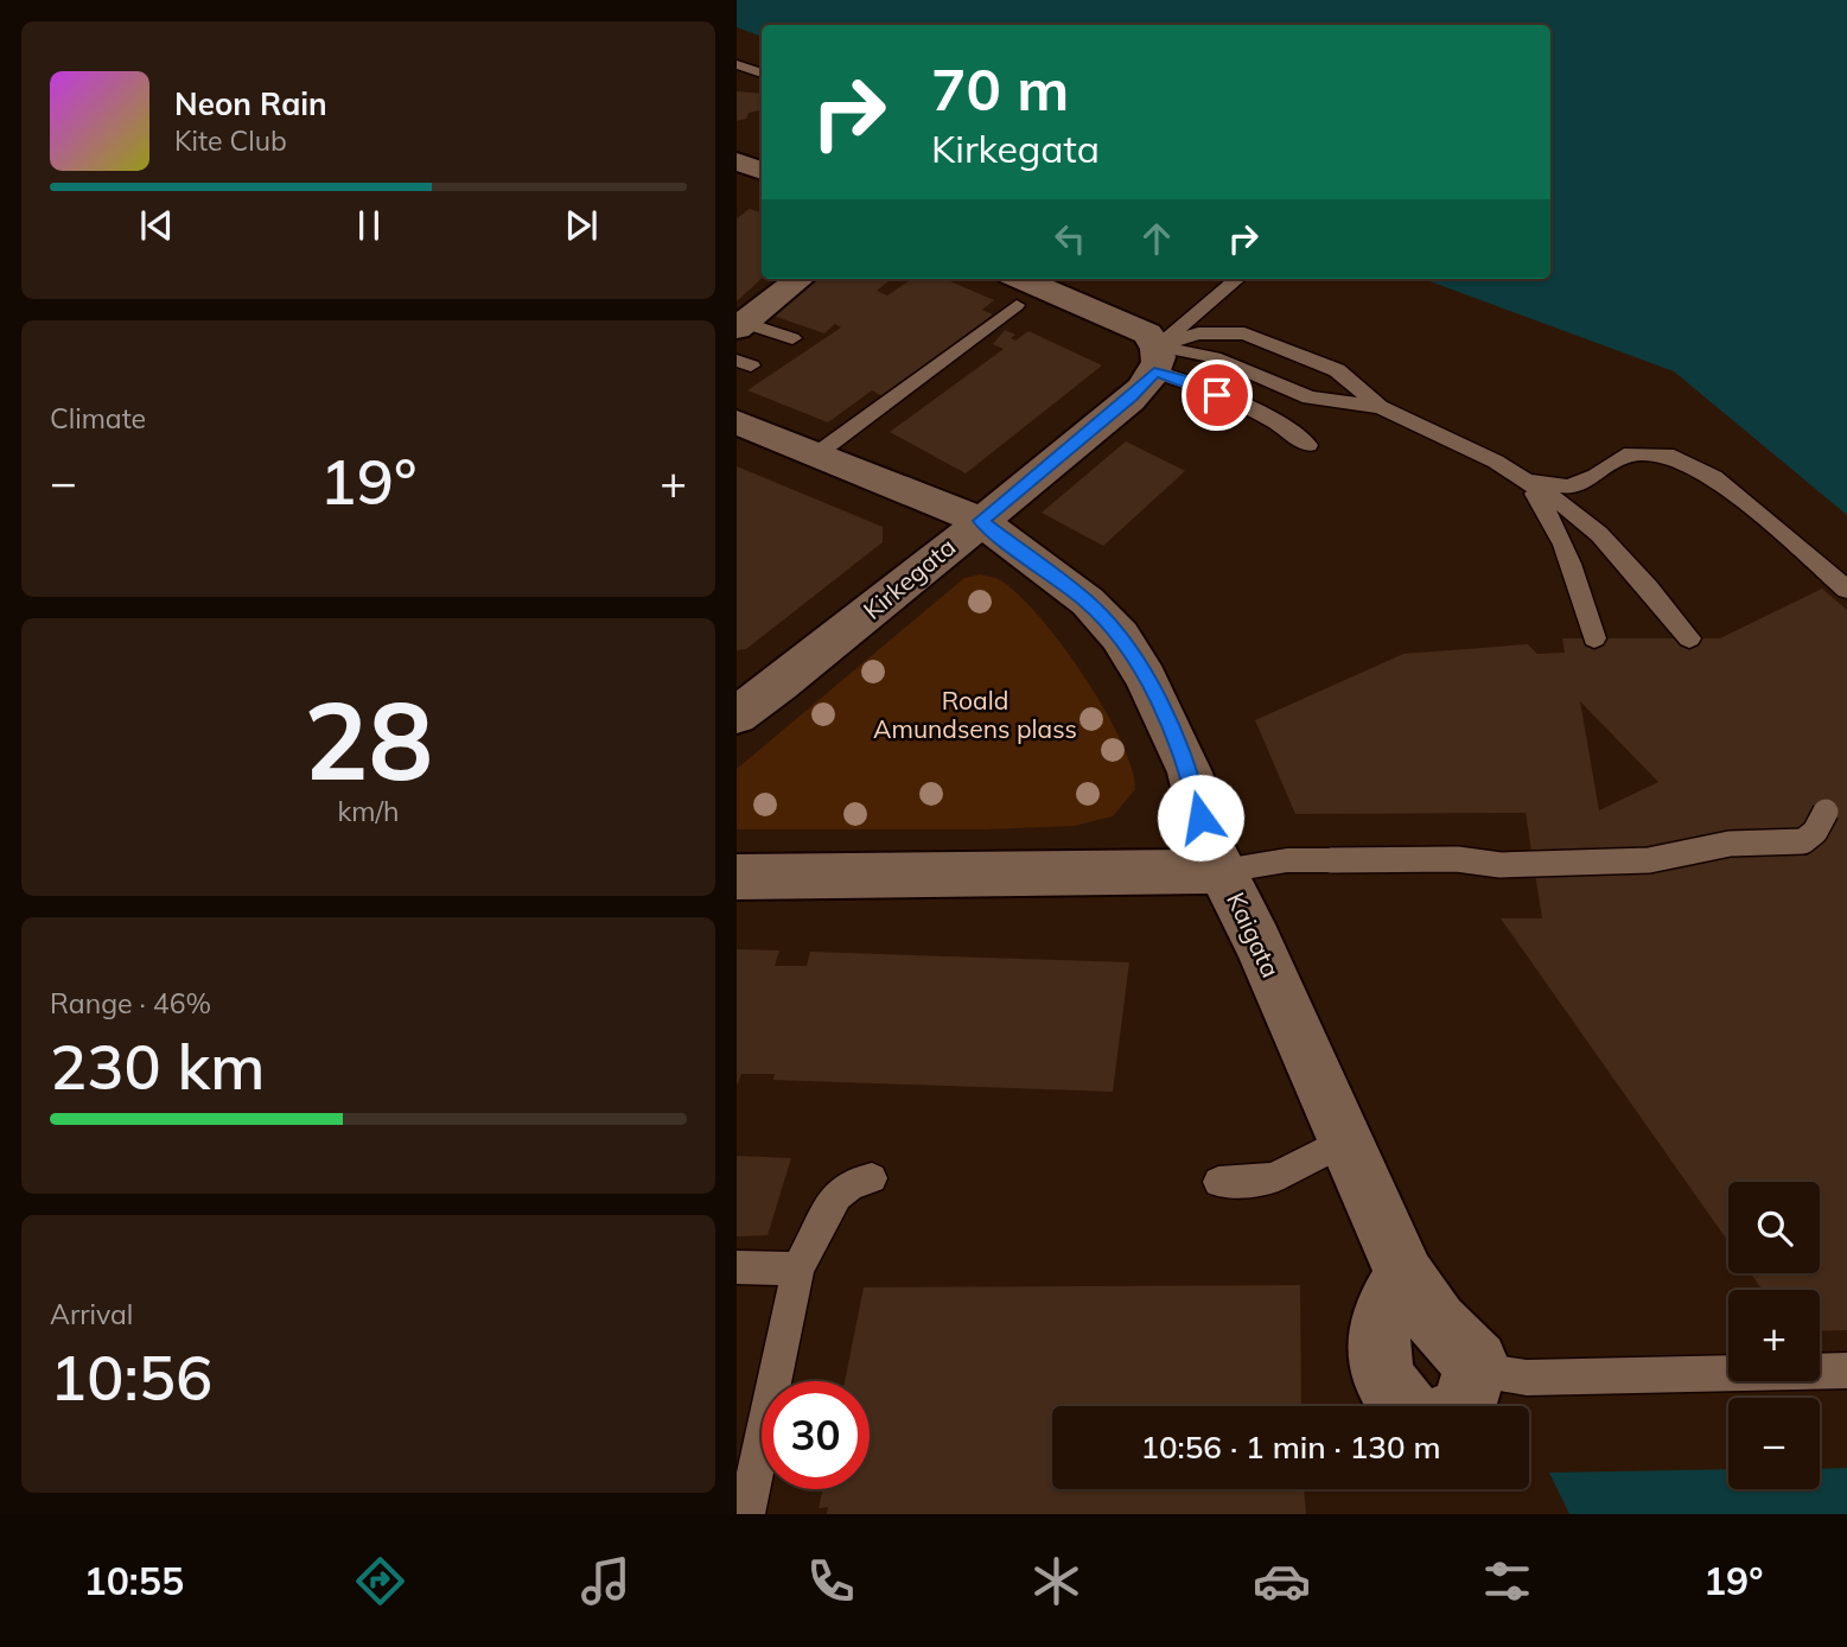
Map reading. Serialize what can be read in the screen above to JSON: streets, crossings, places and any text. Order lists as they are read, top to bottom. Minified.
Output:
{"streets":{"street":["Kirkegata","Kaigata"]},"crossings":[["Kirkegata","Kaigata"]],"parks":["Roald Amundsens plass"],"page":{"turn":["70 m","Kirkegata"],"song":["Neon Rain","Kite Club"],"tile":["Climate",["28","km/h"],["Range · 46%","230 km"],["Arrival","10:56"]],"heat":["−","19°","+"],"map_buttons":["+","−"],"limit":"30","trip":"10:56 · 1 min · 130 m","tabs":["10:55","19°"]}}
